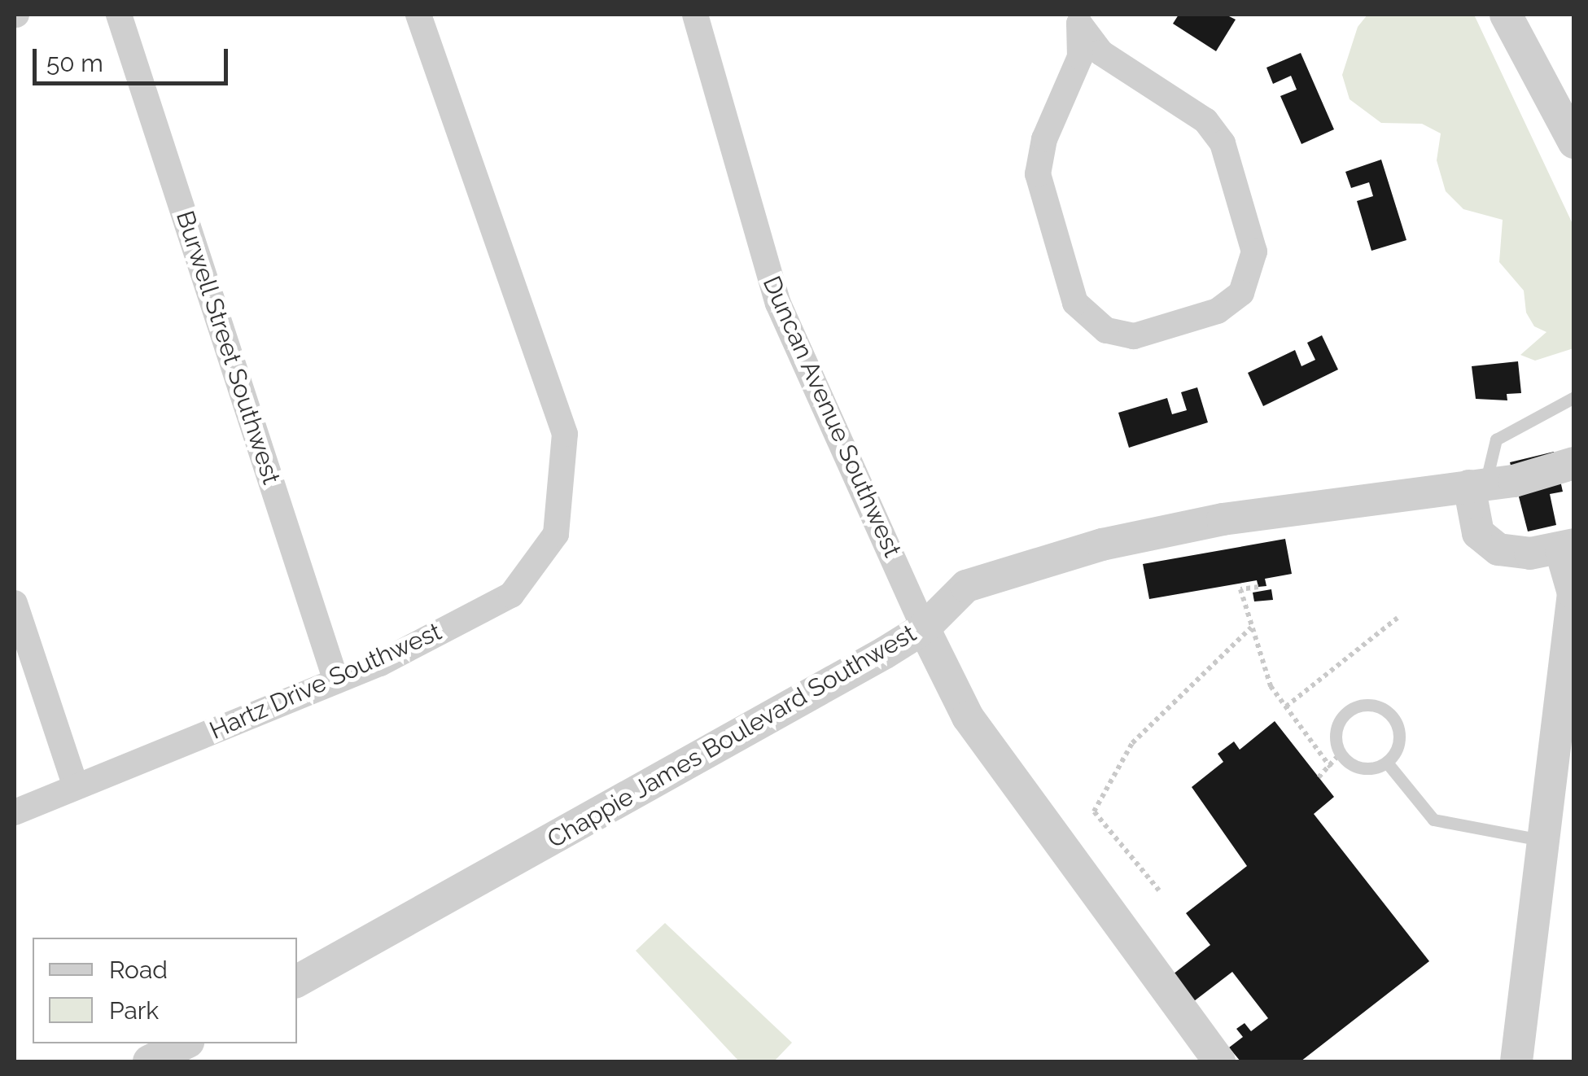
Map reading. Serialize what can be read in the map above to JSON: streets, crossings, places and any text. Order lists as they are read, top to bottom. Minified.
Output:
{"streets":{"street":["Burwell Street Southwest","Duncan Avenue Southwest","Hartz Drive Southwest","Chappie James Boulevard Southwest"]},"crossings":[["Burwell Street Southwest","Hartz Drive Southwest"],["Duncan Avenue Southwest","Chappie James Boulevard Southwest"]],"legend":["Road","Park"],"scale_bar":"50 m"}
